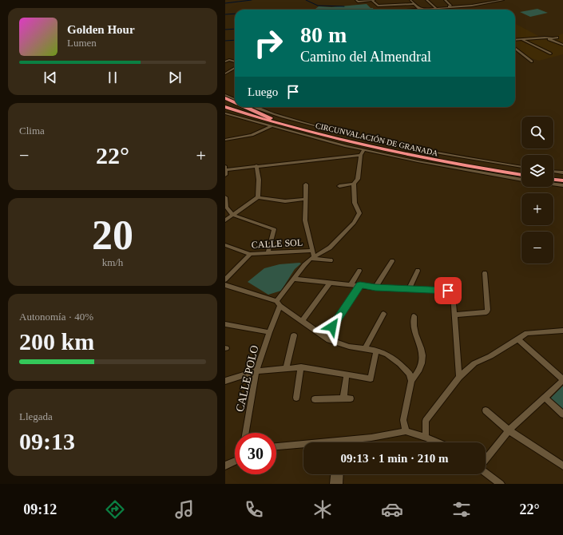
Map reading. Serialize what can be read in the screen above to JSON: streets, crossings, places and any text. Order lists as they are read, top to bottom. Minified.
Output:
{"streets":{"highway":["CIRCUNVALACIÓN DE GRANADA"],"street":["CALLE SOL","CALLE POLO"]},"page":{"turn":["80 m","Camino del Almendral"],"song":["Golden Hour","Lumen"],"then":"Luego","tile":["Clima",["20","km/h"],["Autonomía · 40%","200 km"],["Llegada","09:13"]],"map_buttons":["+","−"],"heat":["−","22°","+"],"limit":"30","trip":"09:13 · 1 min · 210 m","tabs":["09:12","22°"]}}
